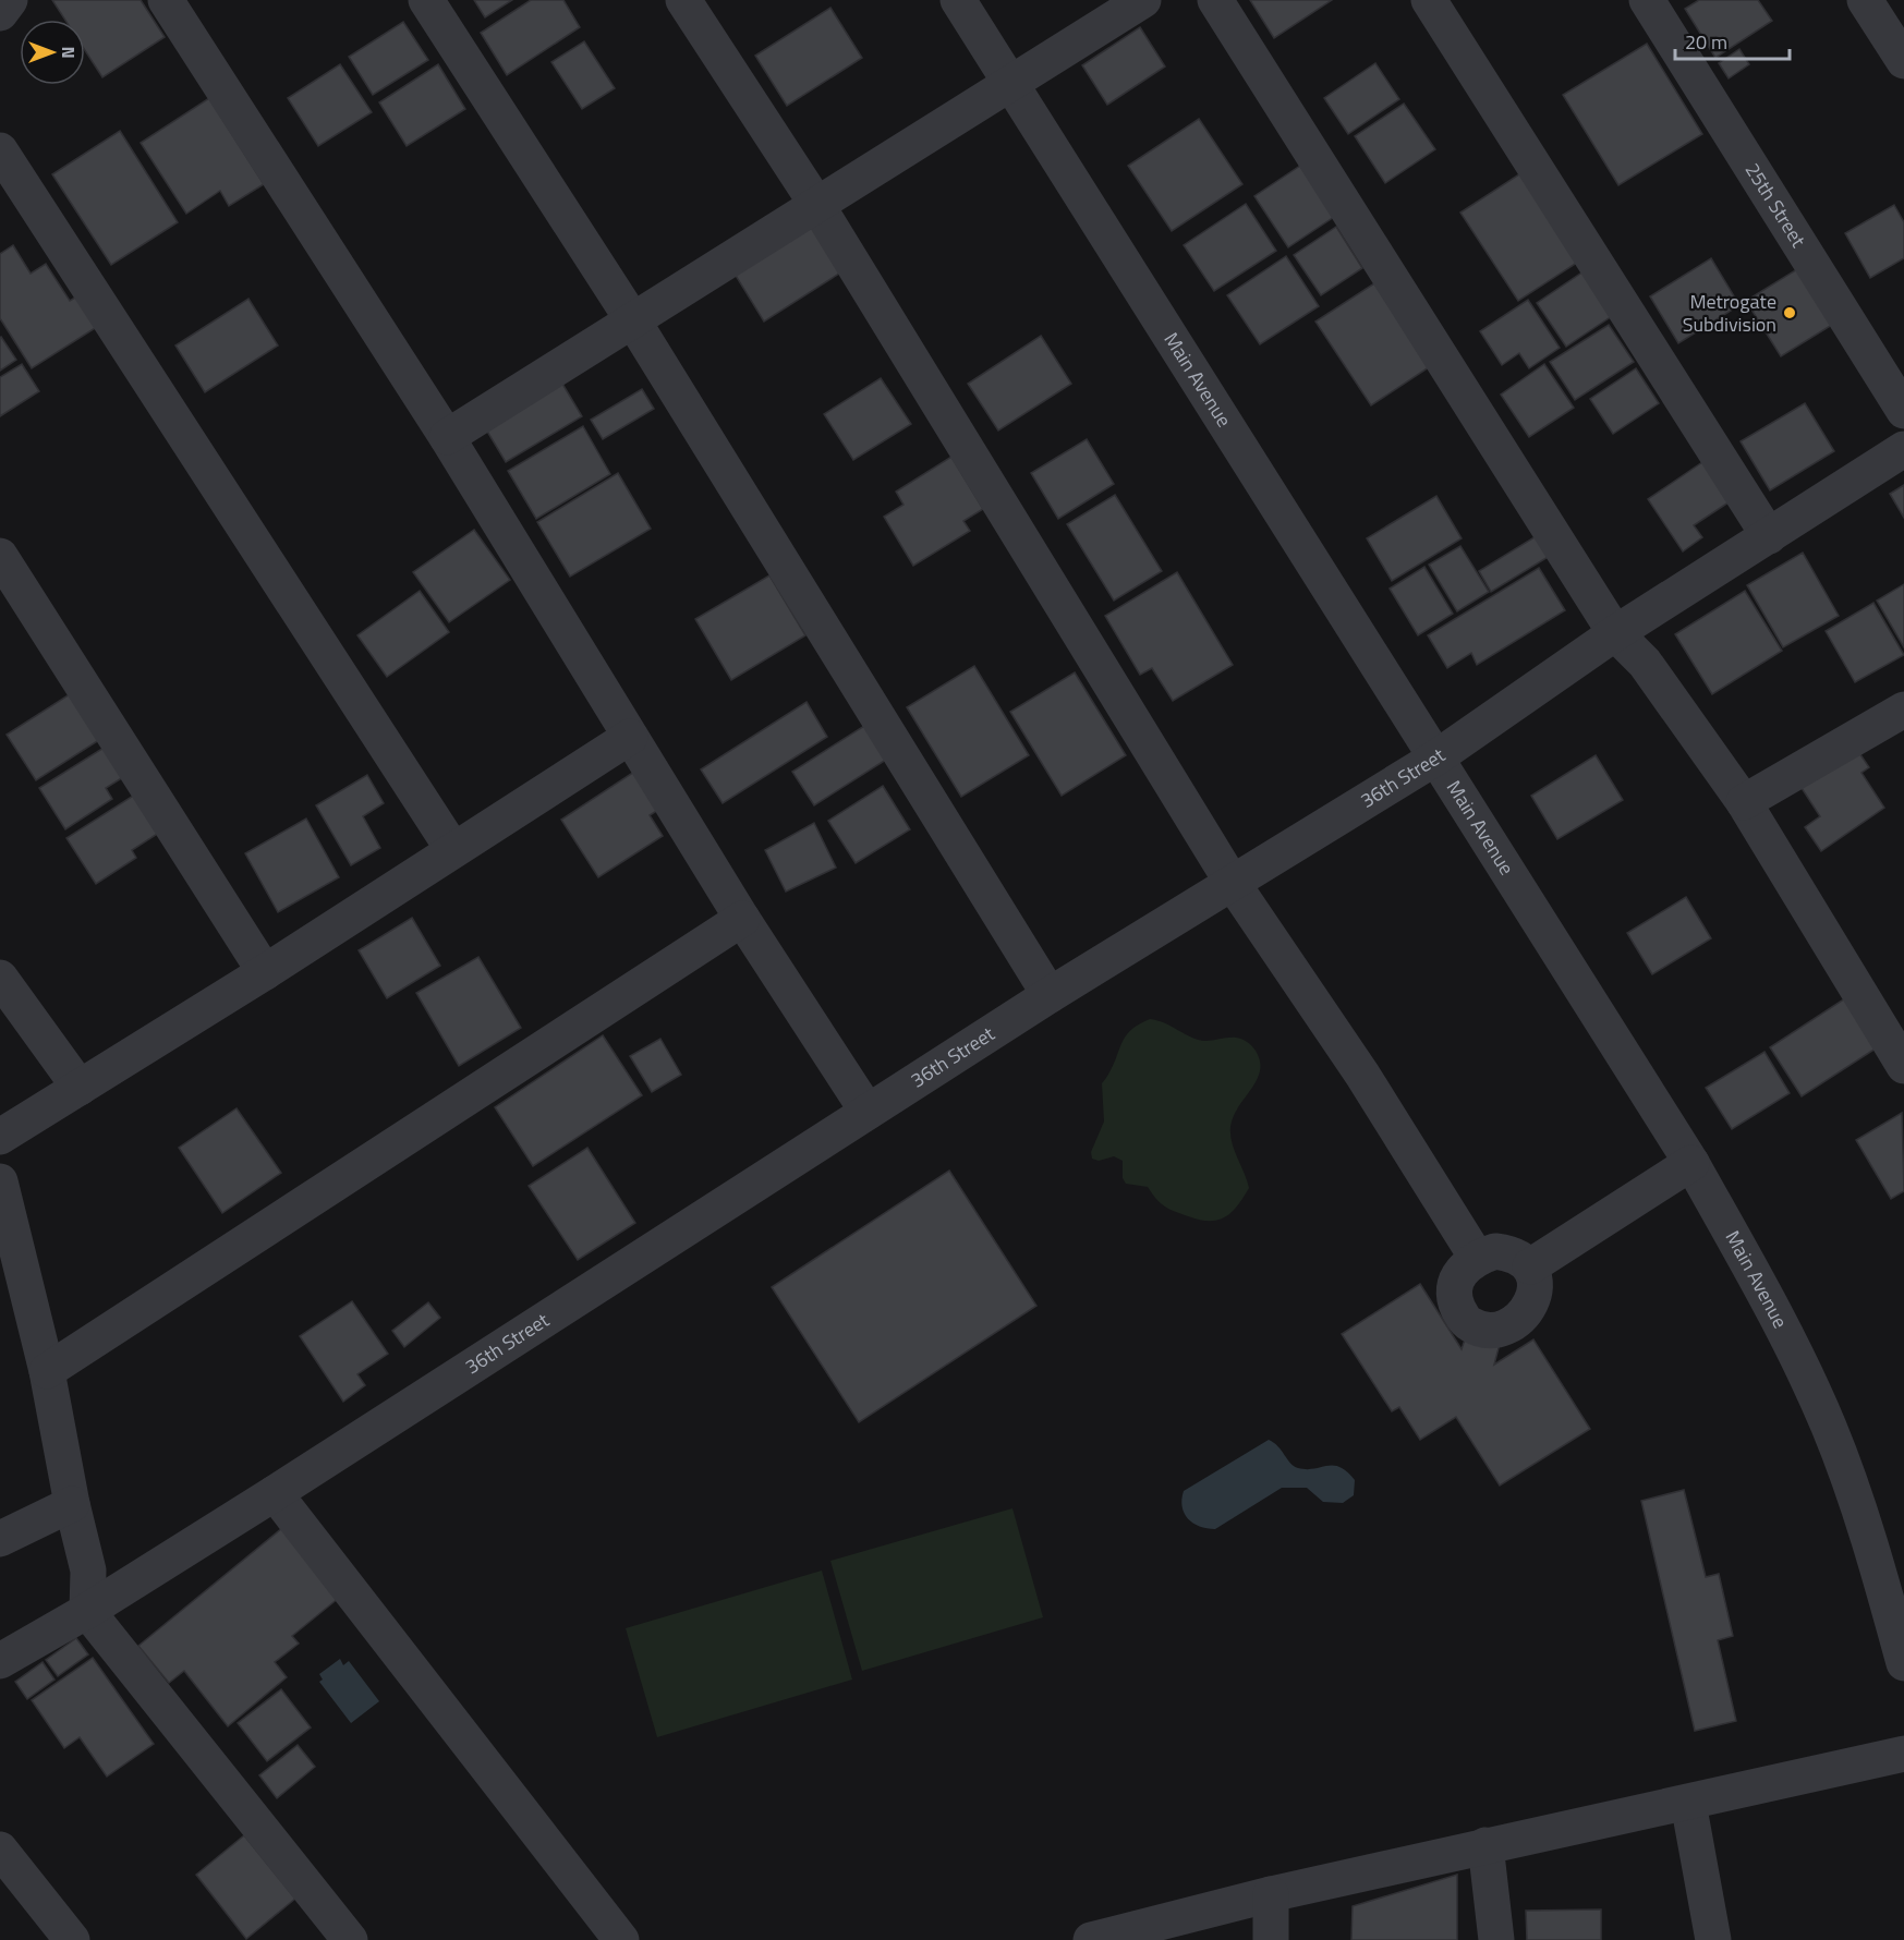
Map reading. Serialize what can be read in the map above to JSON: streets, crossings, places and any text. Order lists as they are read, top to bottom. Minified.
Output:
{"streets":{"street":["25th Street","Main Avenue","36th Street"]},"crossings":[["Main Avenue","36th Street"]],"places":["Metrogate Subdivision"],"scale_bar":"20 m","north":"right"}
